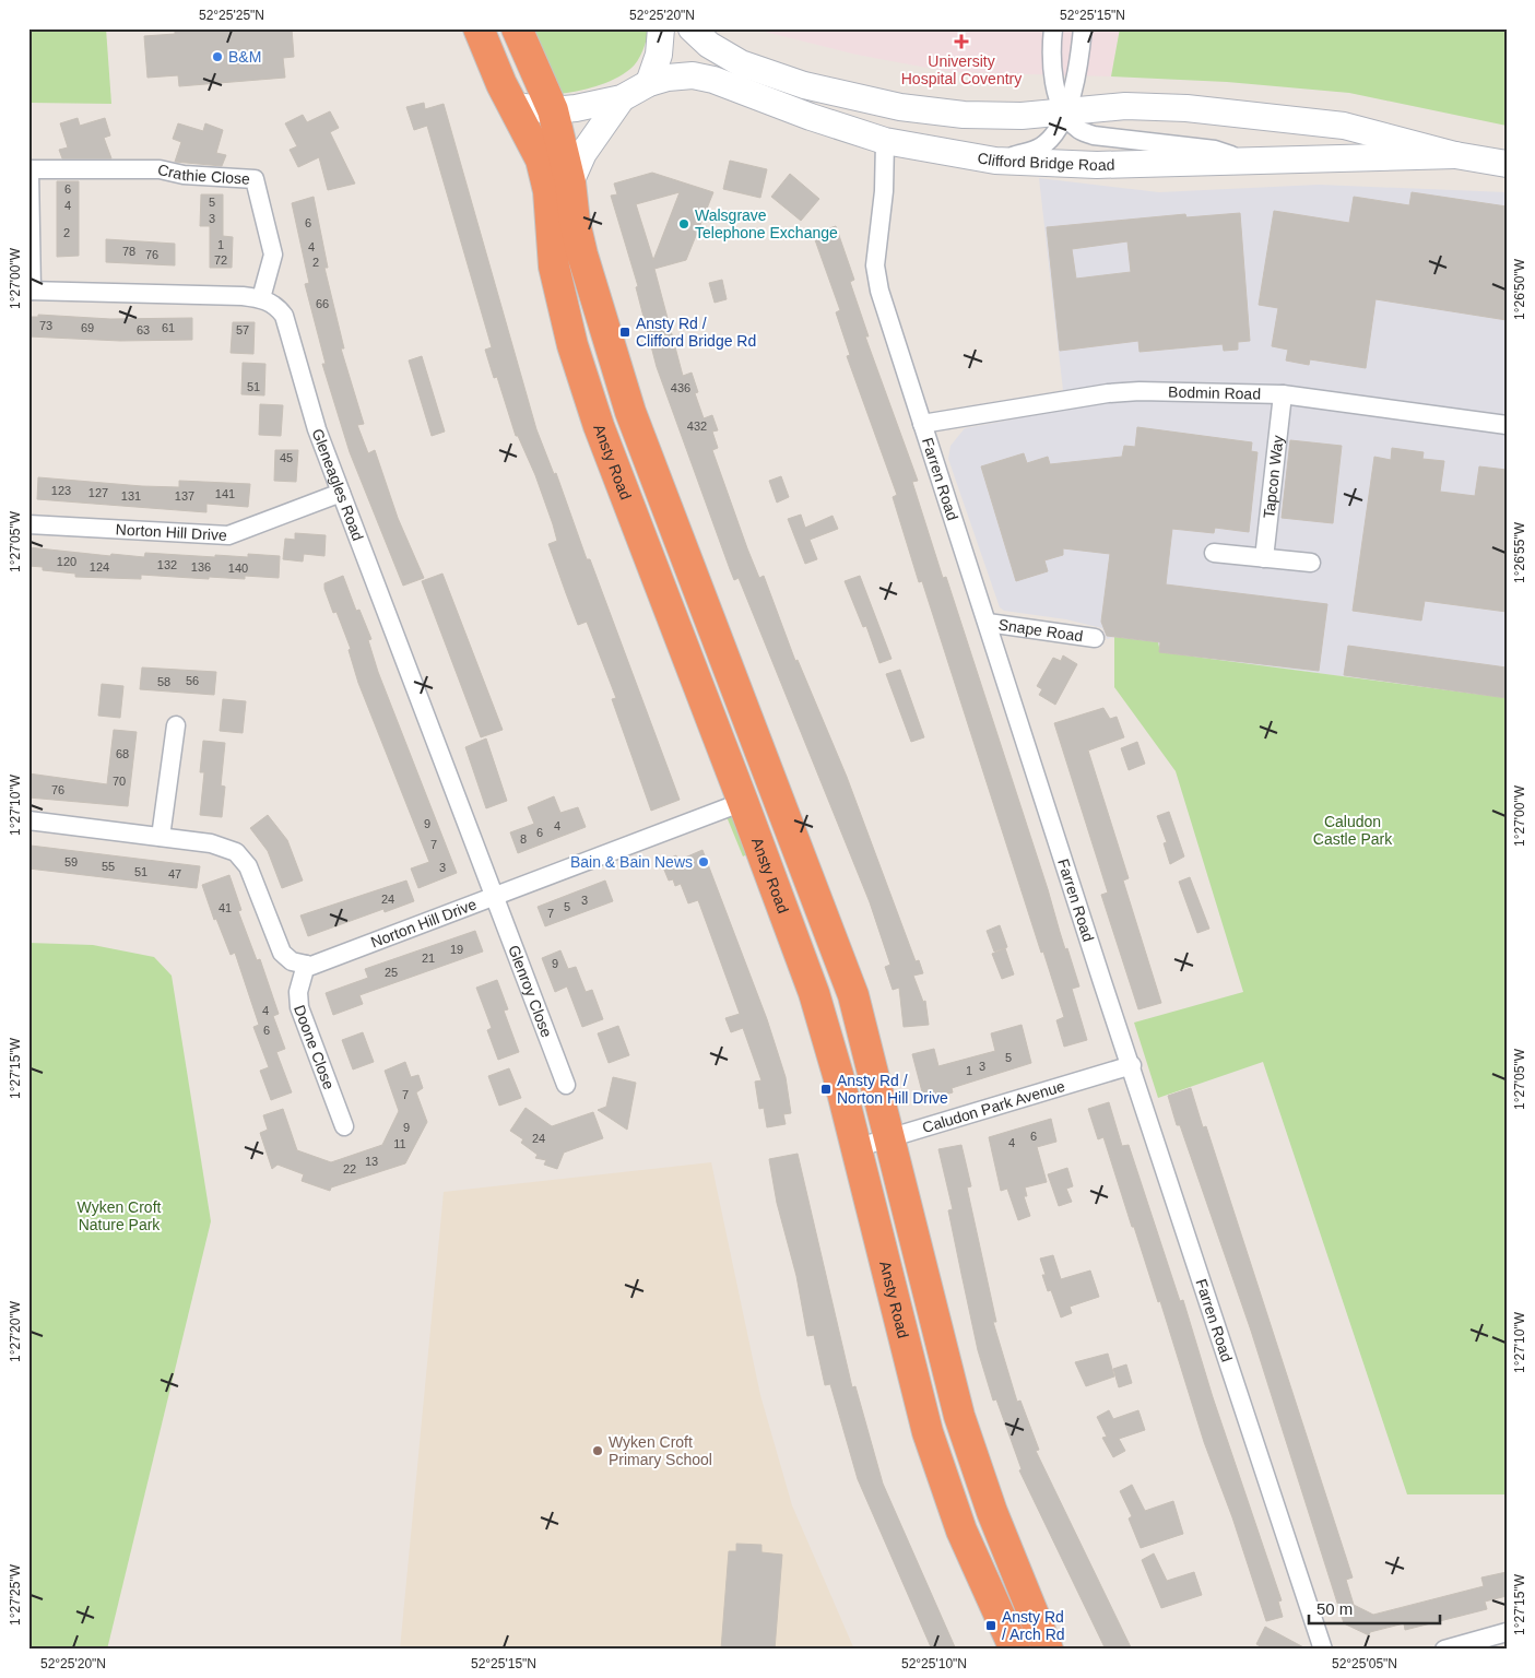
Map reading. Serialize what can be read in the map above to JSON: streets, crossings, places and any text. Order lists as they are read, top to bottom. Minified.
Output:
{"streets":{"highway":["Ansty Road"],"main road":["Clifford Bridge Road"],"street":["Crathie Close","Bodmin Road","Tapcon Way","Farren Road","Gleneagles Road","Norton Hill Drive","Snape Road","Glenroy Close","Doone Close","Caludon Park Avenue"]},"crossings":[["Clifford Bridge Road","Farren Road"],["Crathie Close","Gleneagles Road"],["Bodmin Road","Tapcon Way"],["Bodmin Road","Farren Road"],["Ansty Road","Norton Hill Drive"],["Ansty Road","Caludon Park Avenue"],["Farren Road","Snape Road"],["Farren Road","Caludon Park Avenue"],["Gleneagles Road","Norton Hill Drive"],["Gleneagles Road","Glenroy Close"],["Norton Hill Drive","Glenroy Close"],["Norton Hill Drive","Doone Close"]],"parks":["Caludon Castle Park","Wyken Croft Nature Park"],"places":{"health":["University Hospital Coventry"],"other":["B&M","Walsgrave Telephone Exchange","Bain & Bain News","Wyken Croft Primary School"],"transit":["Ansty Rd / Clifford Bridge Rd","Ansty Rd / Norton Hill Drive","Ansty Rd / Arch Rd"]},"house_numbers":["6","5","4","3","6","2","1","4","78","76","72","2","66","73","69","61","63","57","51","436","432","45","123","127","141","131","137","120","132","124","136","140","56","58","68","70","76","9","4","6","8","7","59","55","3","51","47","24","3","5","41","7","19","21","9","25","4","6","5","3","1","7","9","6","24","4","11","13","22"],"scale_bar":"50 m","coordinates":["52°25'25\"N","52°25'20\"N","52°25'15\"N","1°27'00\"W","1°26'50\"W","1°27'05\"W","1°26'55\"W","1°27'10\"W","1°27'15\"W","1°27'20\"W","1°27'25\"W","52°25'10\"N","52°25'05\"N"]}
